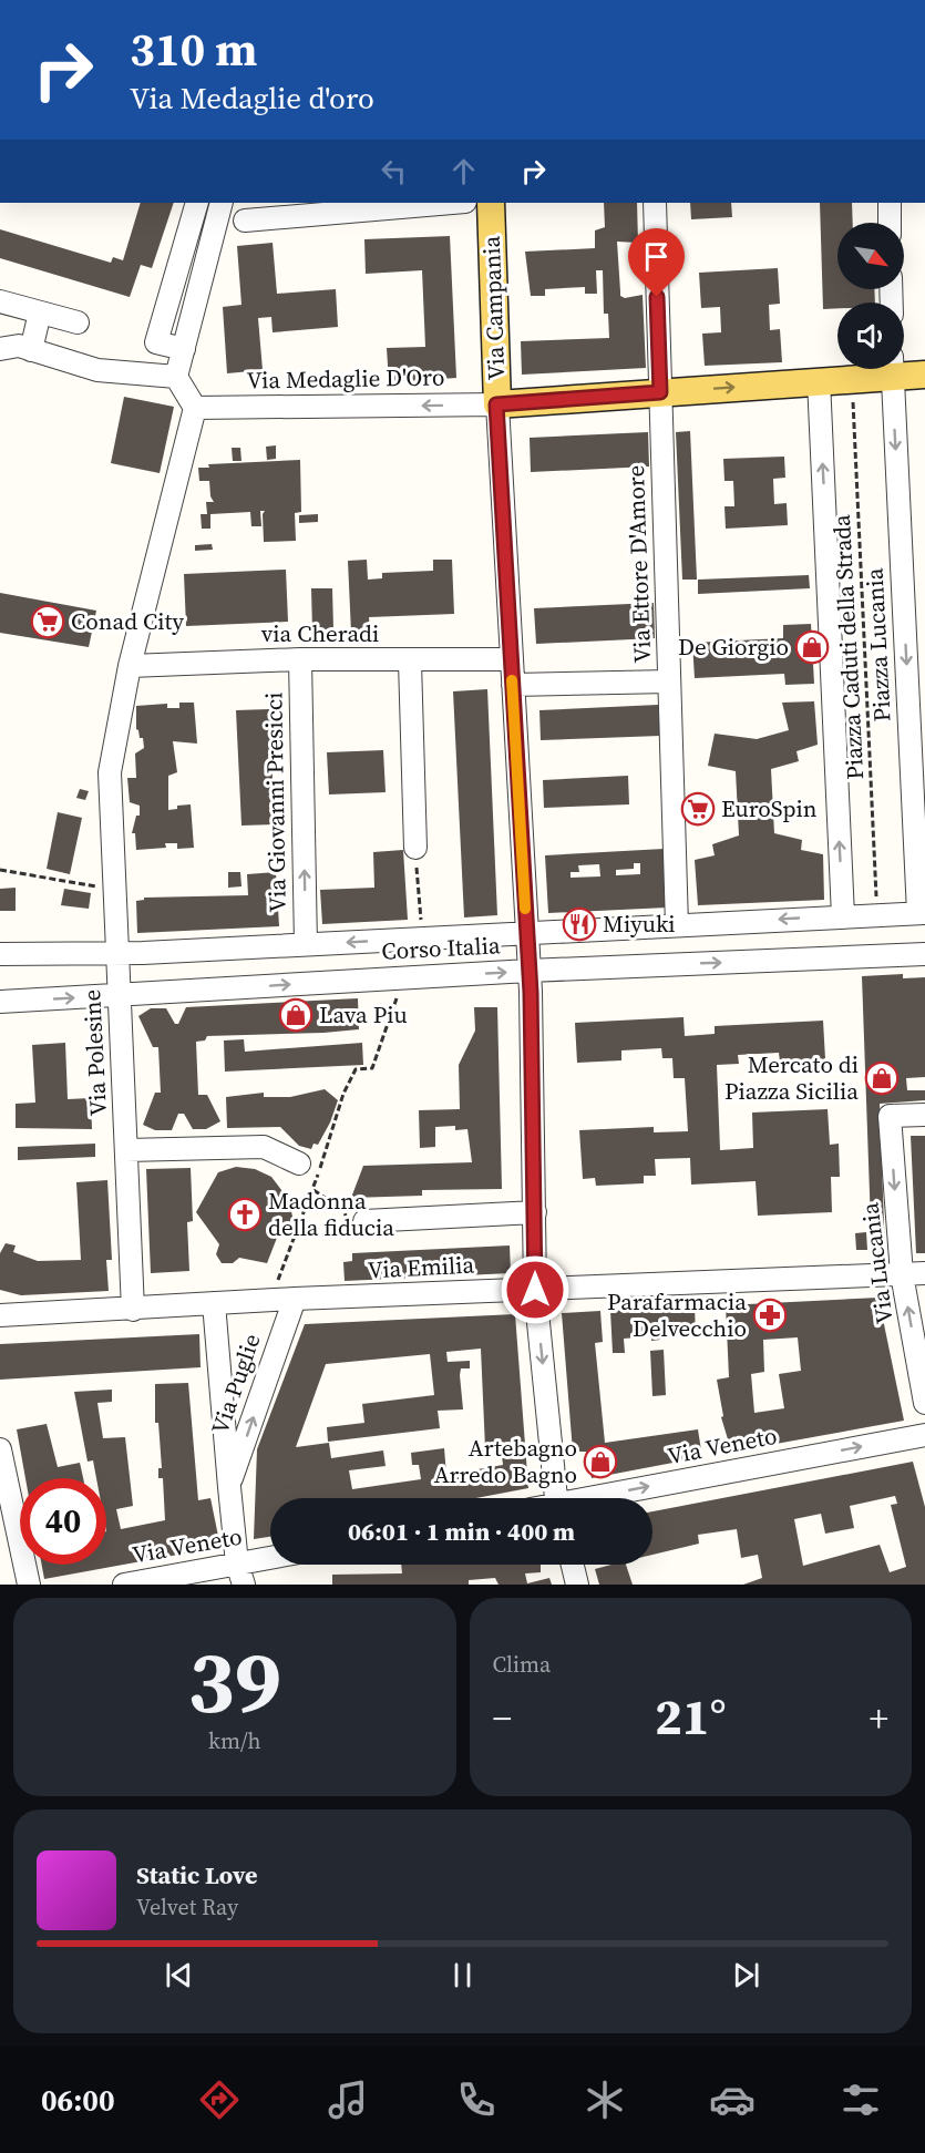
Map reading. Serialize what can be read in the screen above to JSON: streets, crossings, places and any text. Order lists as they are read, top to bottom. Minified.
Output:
{"streets":{"main road":["Via Campania"],"street":["Via Medaglie D'Oro","Via Ettore D'Amore","via Cheradi","Piazza Lucania","Via Giovanni Presicci","Corso Italia","Via Polesine","Via Lucania","Via Emilia","Via Puglie","Via Veneto"],"path":["Piazza Caduti della Strada"]},"crossings":[["Via Campania","Via Medaglie D'Oro"],["Via Campania","via Cheradi"],["Via Campania","Corso Italia"],["Via Campania","Via Emilia"],["Via Medaglie D'Oro","Via Polesine"],["Via Ettore D'Amore","Corso Italia"],["via Cheradi","Via Giovanni Presicci"],["via Cheradi","Via Polesine"],["Piazza Lucania","Corso Italia"],["Piazza Caduti della Strada","Corso Italia"],["Via Giovanni Presicci","Corso Italia"],["Corso Italia","Via Polesine"],["Via Polesine","Via Emilia"],["Via Lucania","Via Emilia"],["Via Emilia","Via Puglie"],["Via Puglie","Via Veneto"]],"one_way":["Via Veneto"],"places":{"supermarket":["Conad City","EuroSpin"],"shop":["De Giorgio","Lava Piu","Mercato di Piazza Sicilia","Artebagno Arredo Bagno"],"restaurant":["Miyuki"],"church":["Madonna della fiducia"],"pharmacy":["Parafarmacia Delvecchio"]},"north":"bottom right","page":{"turn":["310 m","Via Medaglie d'oro"],"limit":"40","trip":"06:01 · 1 min · 400 m","tile":[["39","km/h"],"Clima"],"heat":["−","21°","+"],"song":["Static Love","Velvet Ray"],"tabs":"06:00"}}
